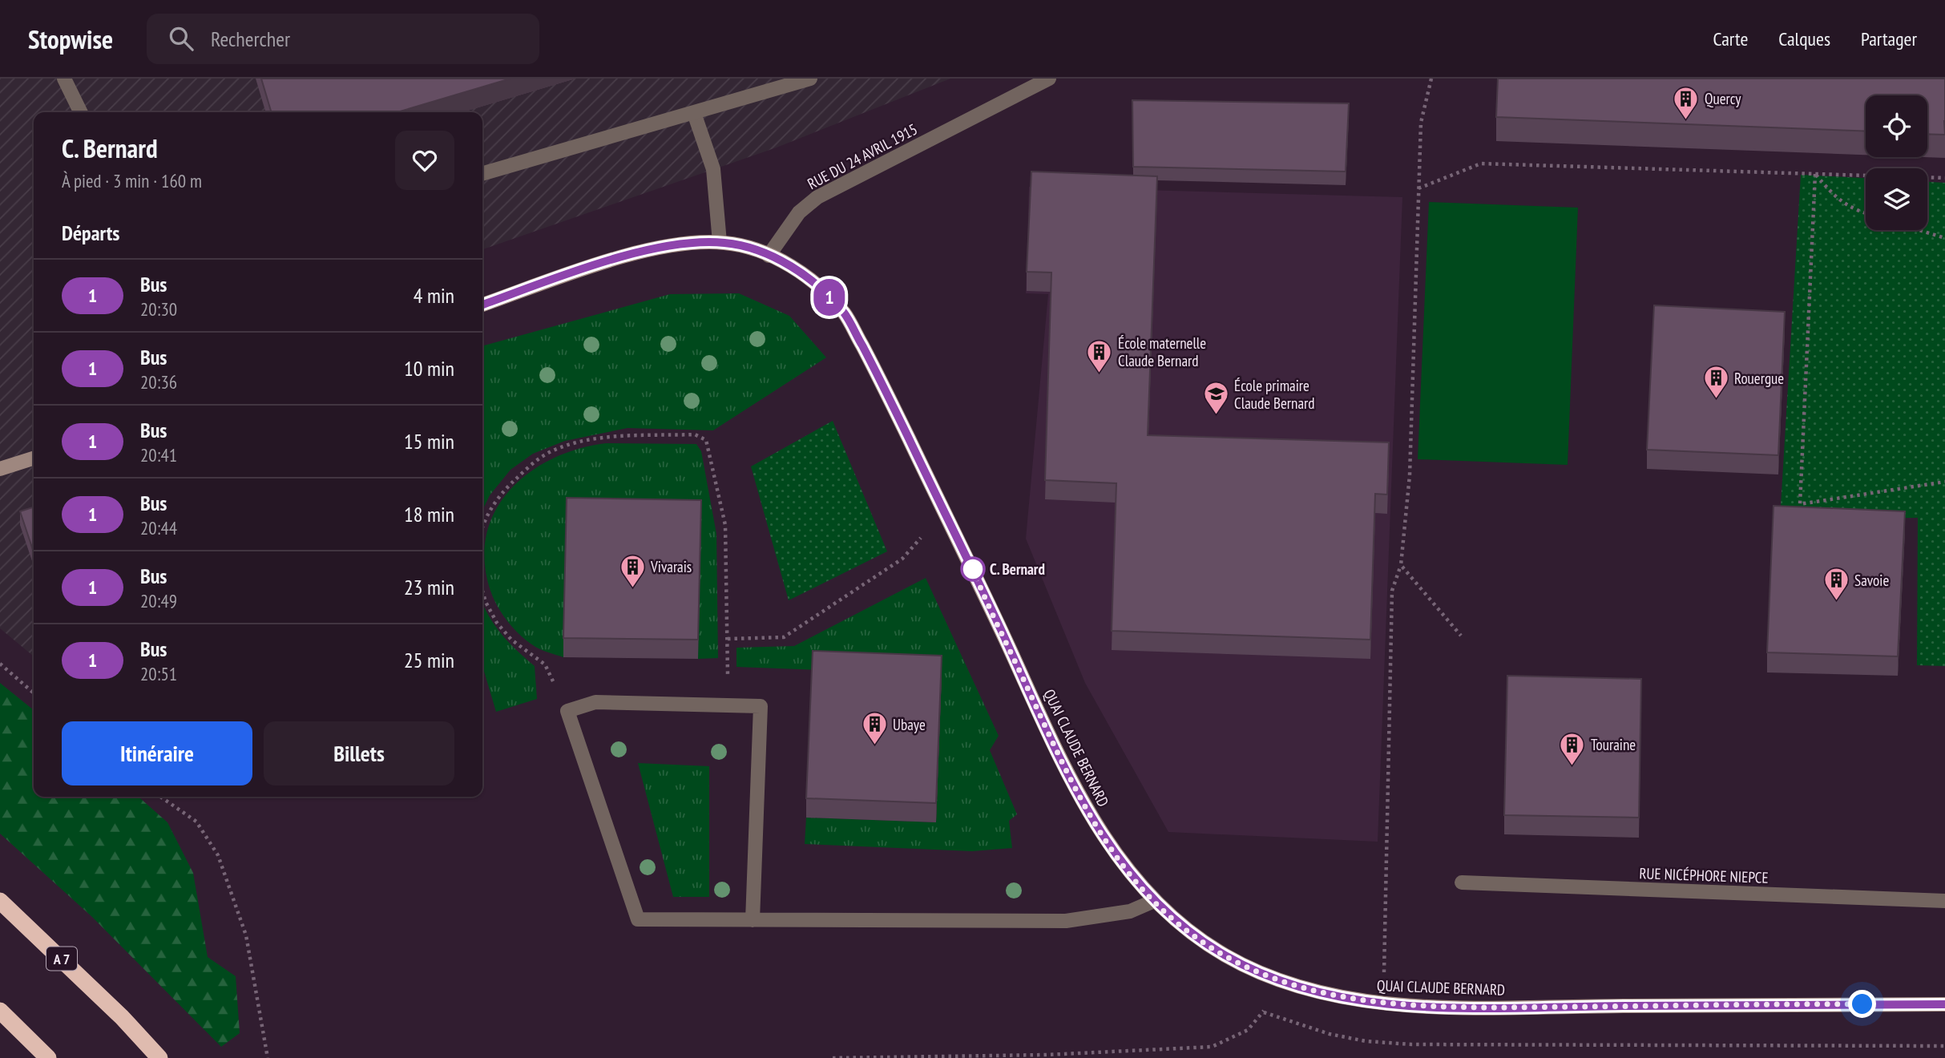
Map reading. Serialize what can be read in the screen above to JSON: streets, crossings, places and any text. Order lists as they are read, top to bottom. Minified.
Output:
{"streets":{"highway":["A 7"],"main road":["QUAI CLAUDE BERNARD"],"street":["RUE DU 24 AVRIL 1915","RUE NICÉPHORE NIEPCE"]},"crossings":[["RUE DU 24 AVRIL 1915","QUAI CLAUDE BERNARD"]],"places":{"building":["Quercy","École maternelle Claude Bernard","Rouergue","Vivarais","Savoie","Ubaye","Touraine"],"school or university":["École primaire Claude Bernard"],"other":["C. Bernard"]},"lines":["bus line 1"],"page":{"header":"Stopwise","search":"Rechercher","nav":["Carte","Calques","Partager"],"on_map":"1","heading":[["C. Bernard","À pied · 3 min · 160 m"],"Départs"],"list":[{"mark":"1","name":"Bus","note":"20:30","value":"4 min"},{"mark":"1","name":"Bus","note":"20:36","value":"10 min"},{"mark":"1","name":"Bus","note":"20:41","value":"15 min"},{"mark":"1","name":"Bus","note":"20:44","value":"18 min"},{"mark":"1","name":"Bus","note":"20:49","value":"23 min"},{"mark":"1","name":"Bus","note":"20:51","value":"25 min"}],"buttons":["Itinéraire","Billets"]}}
